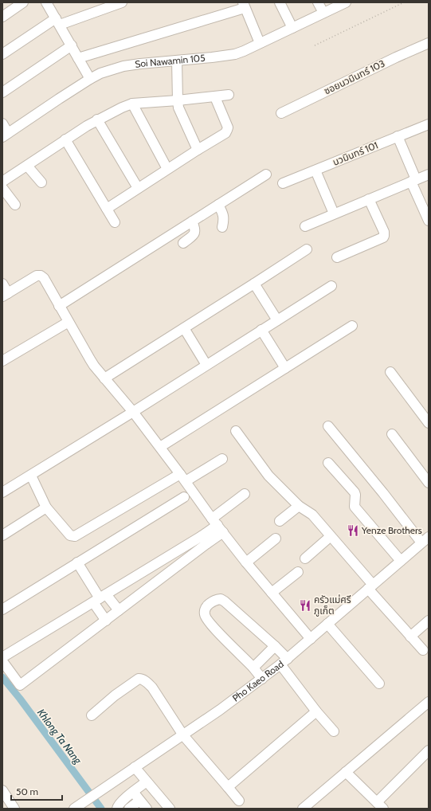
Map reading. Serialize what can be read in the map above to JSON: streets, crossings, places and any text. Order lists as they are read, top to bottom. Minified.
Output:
{"streets":{"street":["Soi Nawamin 105","ซอยนวมินทร์ 103","นวมินทร์ 101","Pho Kaeo Road"]},"water":["Khlong Ta Nang"],"places":{"restaurant":["Yenze Brothers","ครัวแม่ศรี ภูเก็ต"]},"scale_bar":"50 m"}
